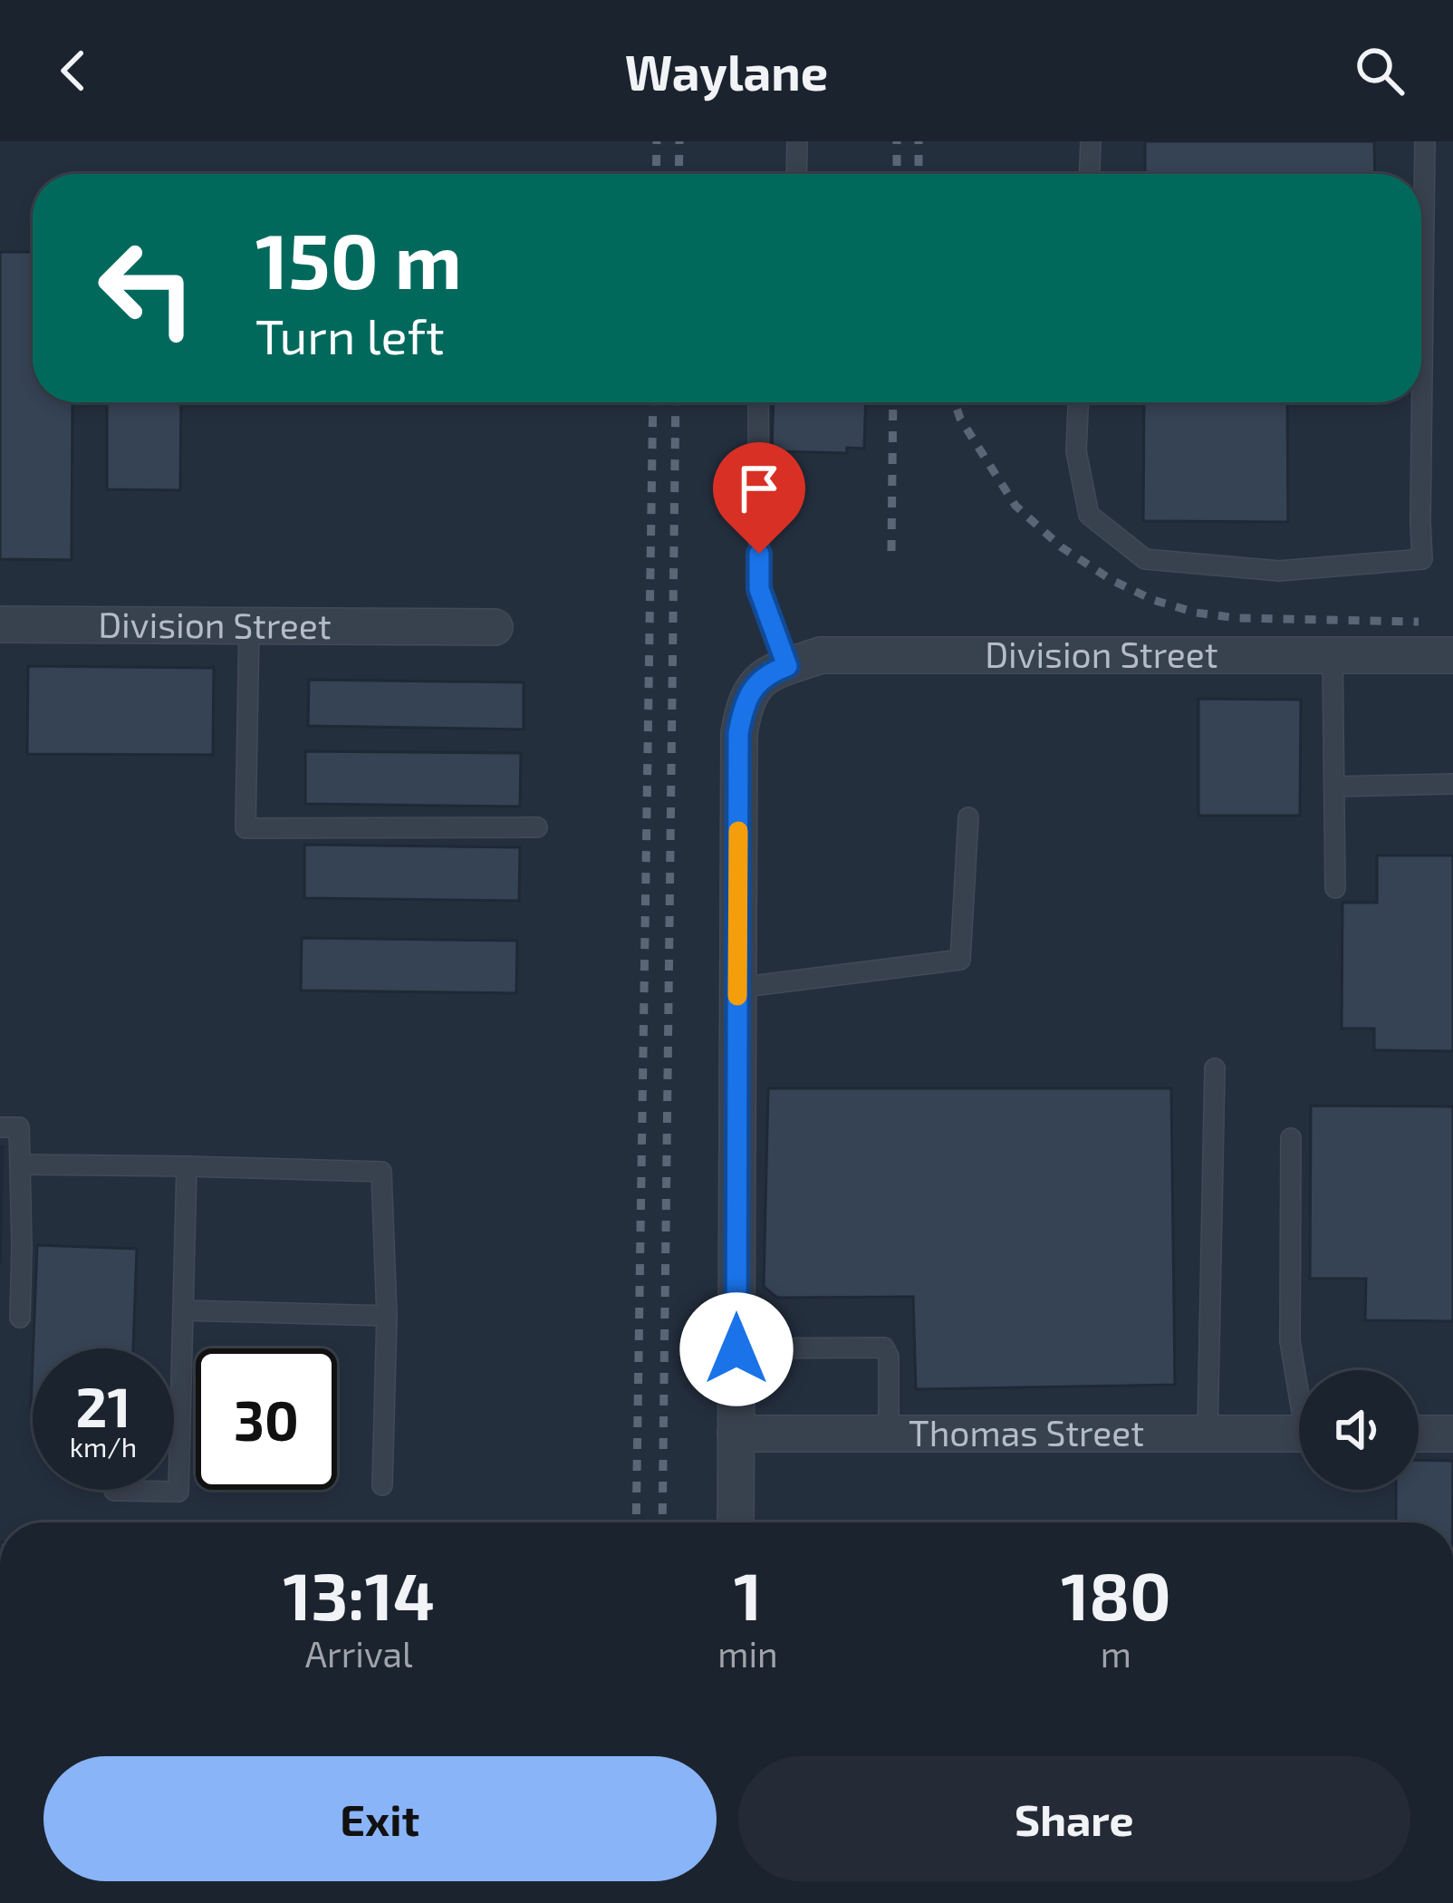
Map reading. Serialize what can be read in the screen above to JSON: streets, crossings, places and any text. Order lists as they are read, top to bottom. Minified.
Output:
{"streets":{"street":["Division Street","Thomas Street"]},"page":{"header":"Waylane","turn":["150 m","Turn left"],"speed":"21 km/h","limit":"30","eta":["13:14","Arrival","1","min","180","m"],"buttons":["Exit","Share"]}}
